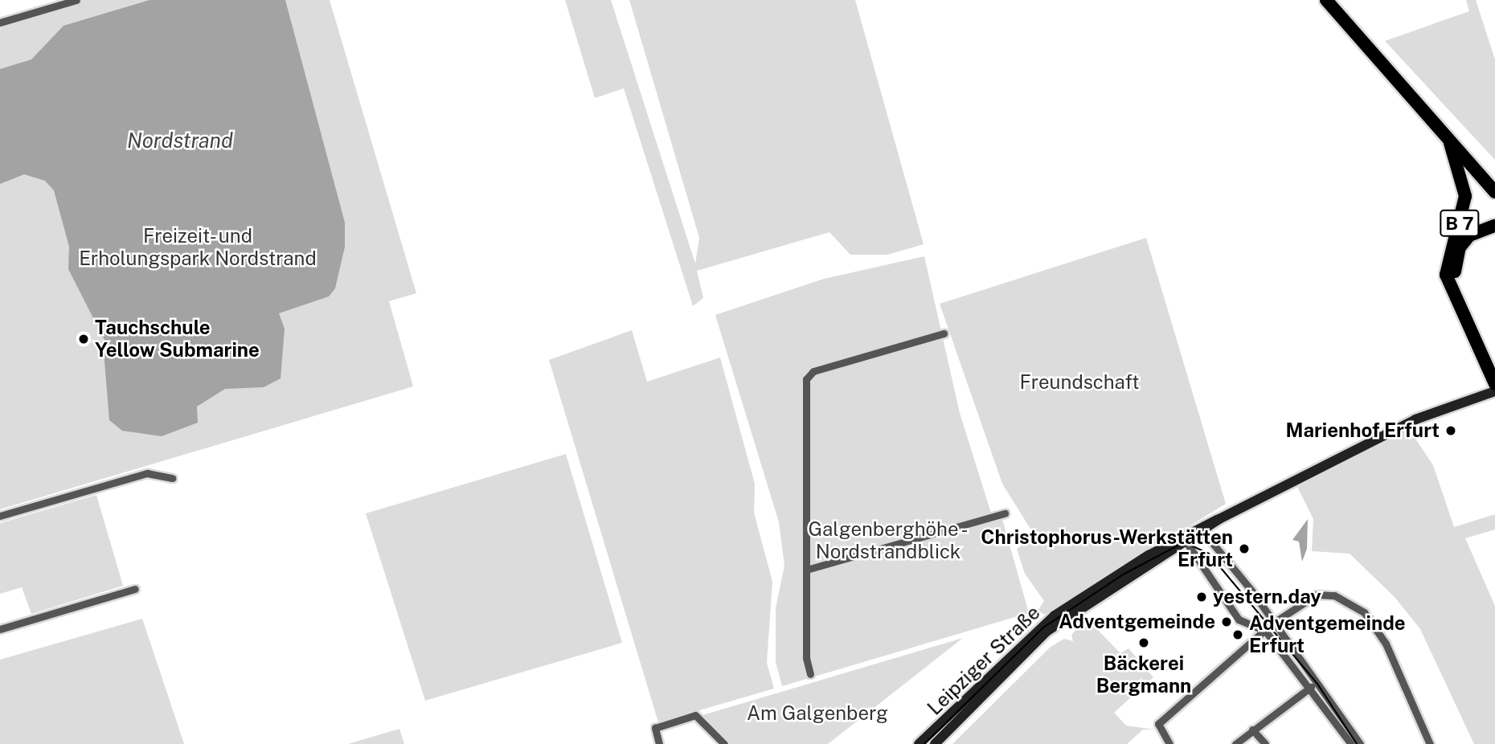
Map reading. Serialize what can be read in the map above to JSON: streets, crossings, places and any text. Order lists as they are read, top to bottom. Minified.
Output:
{"streets":{"highway":["B 7"],"main road":["Leipziger Straße"]},"water":["Nordstrand"],"parks":["Freizeit- und Erholungspark Nordstrand","Freundschaft","Galgenberghöhe - Nordstrandblick","Am Galgenberg"],"places":["Tauchschule Yellow Submarine","Marienhof Erfurt","Christophorus-Werkstätten Erfurt","yestern.day","Adventgemeinde","Adventgemeinde Erfurt","Bäckerei Bergmann"]}
